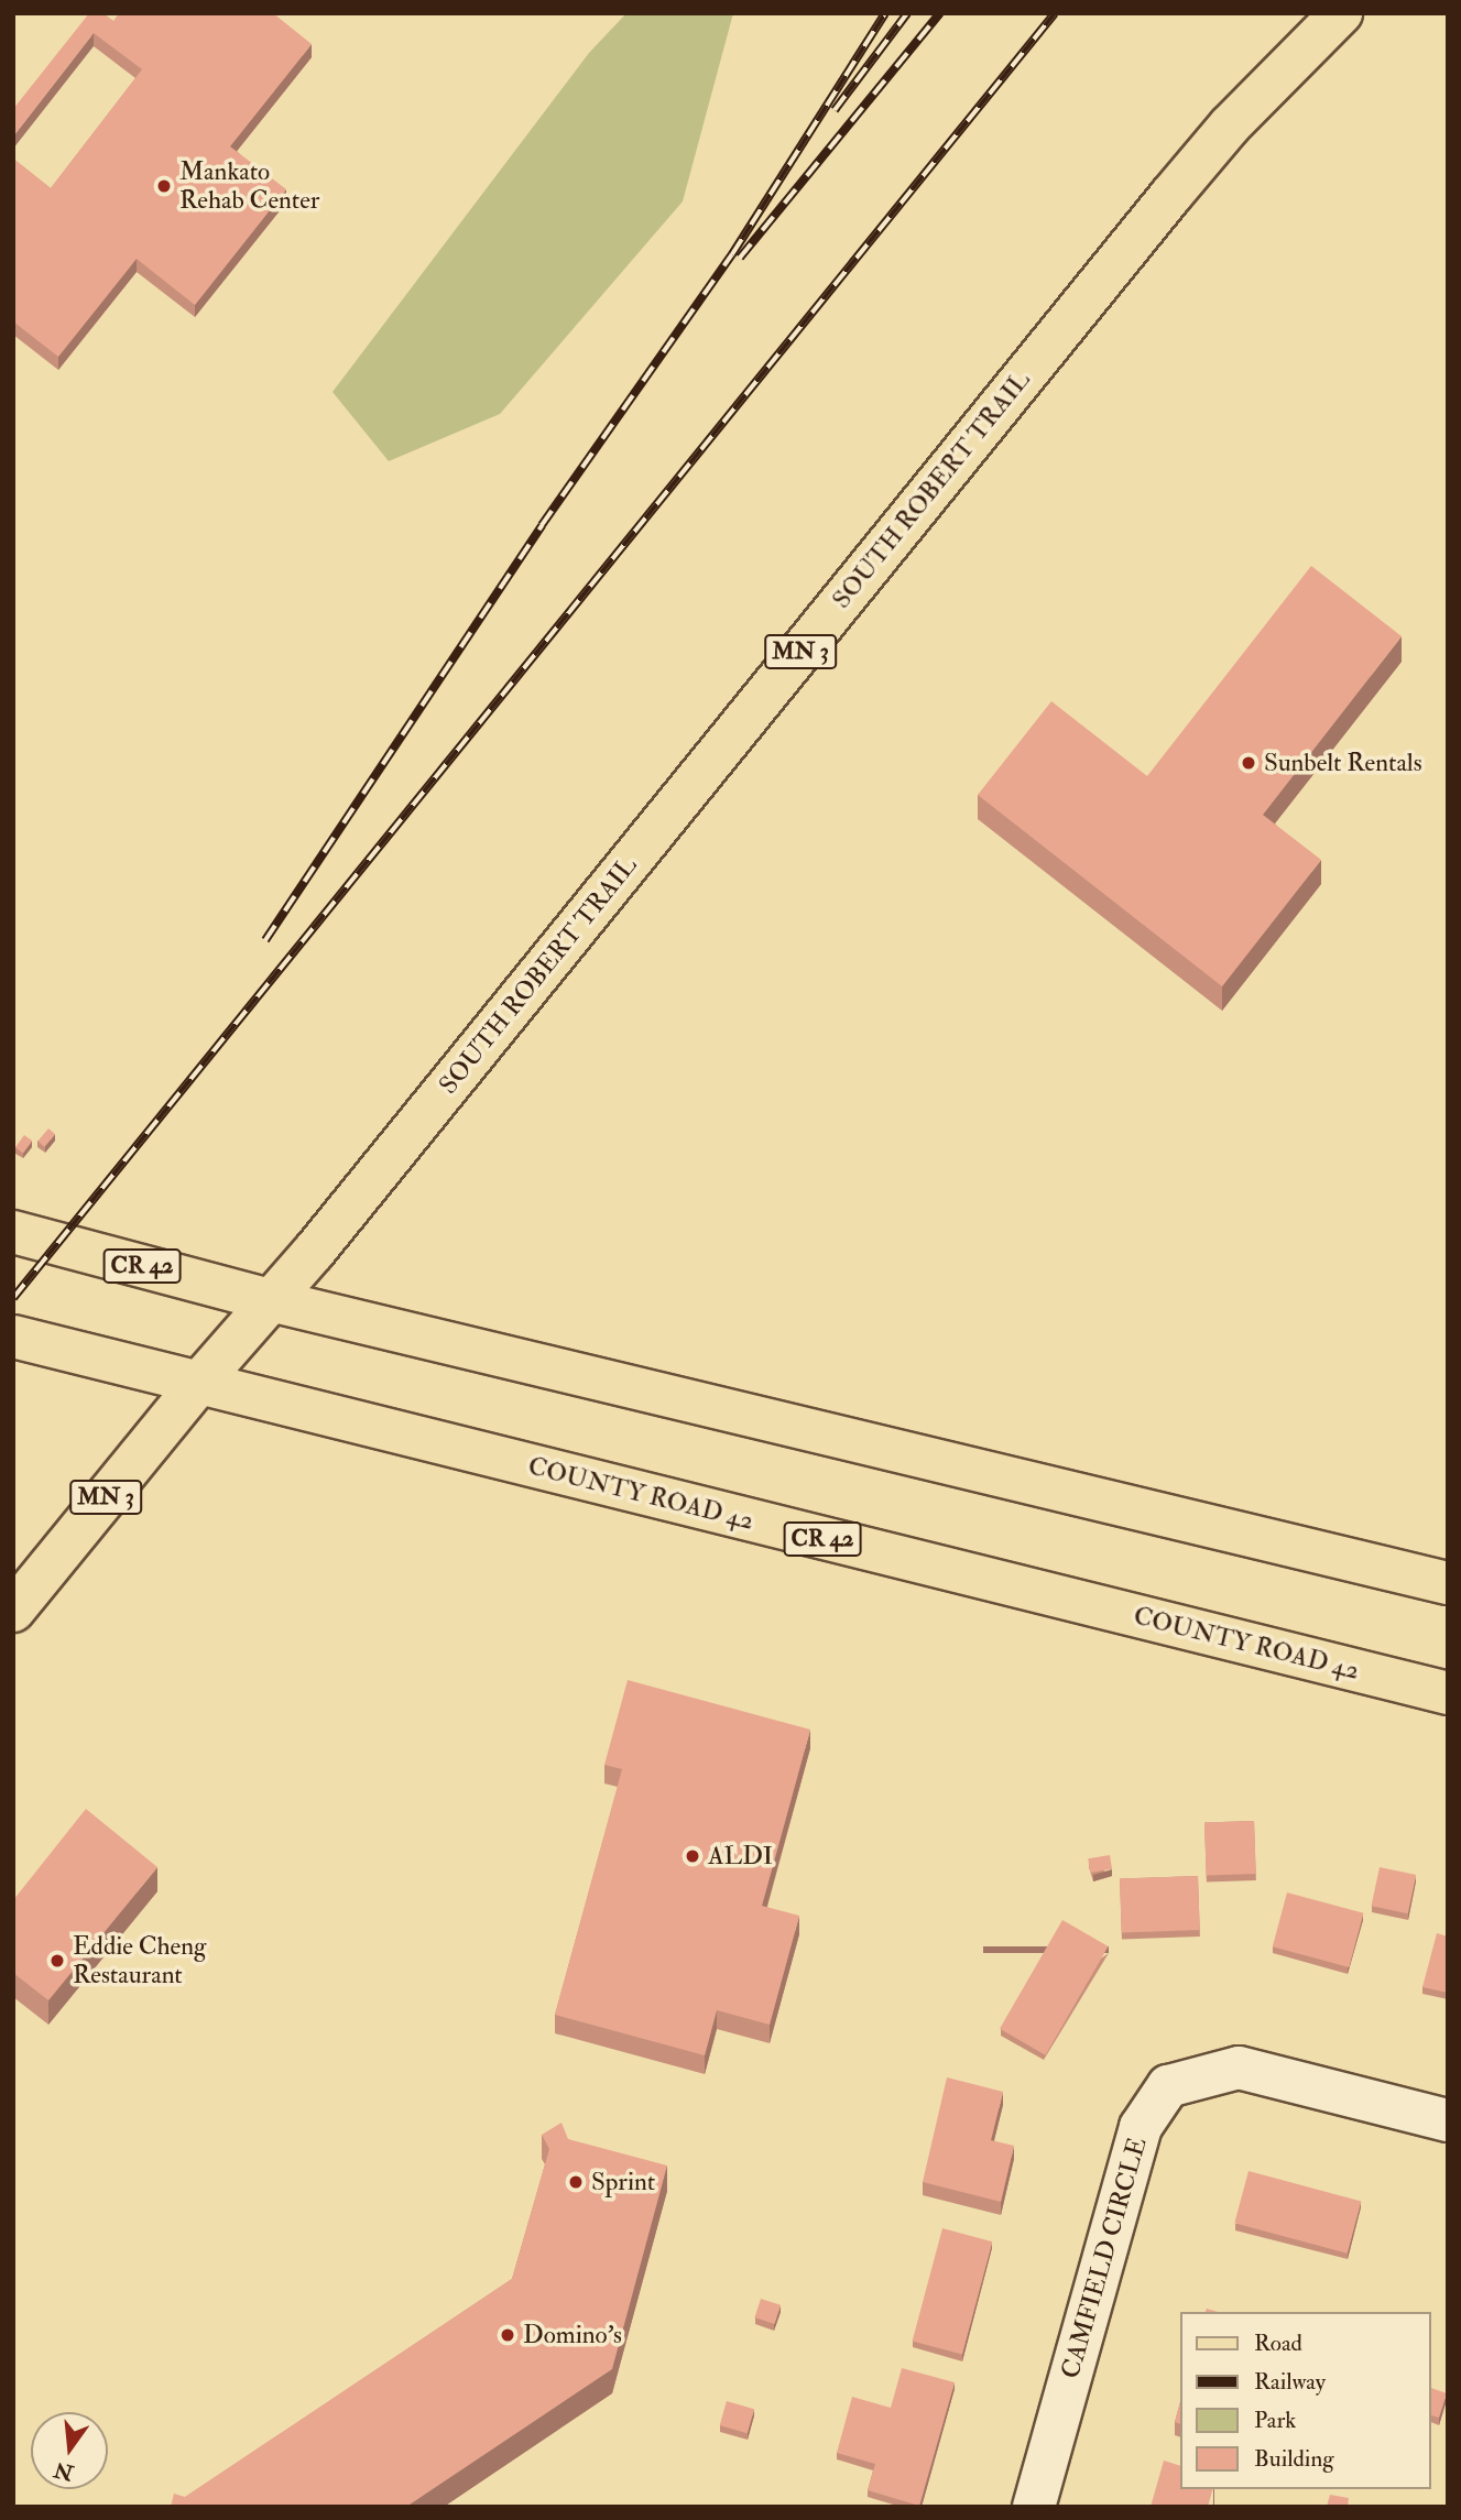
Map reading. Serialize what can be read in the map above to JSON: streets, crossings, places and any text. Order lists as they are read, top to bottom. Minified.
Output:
{"streets":{"main road":["SOUTH ROBERT TRAIL","MN 3","CR 42","COUNTY ROAD 42"],"street":["CAMFIELD CIRCLE"]},"crossings":[["SOUTH ROBERT TRAIL","MN 3"],["SOUTH ROBERT TRAIL","CR 42"],["MN 3","CR 42"],["MN 3","COUNTY ROAD 42"]],"places":["Mankato Rehab Center","Sunbelt Rentals","ALDI","Eddie Cheng Restaurant","Sprint","Domino's"],"legend":["Road","Railway","Park","Building"],"north":"bottom"}
